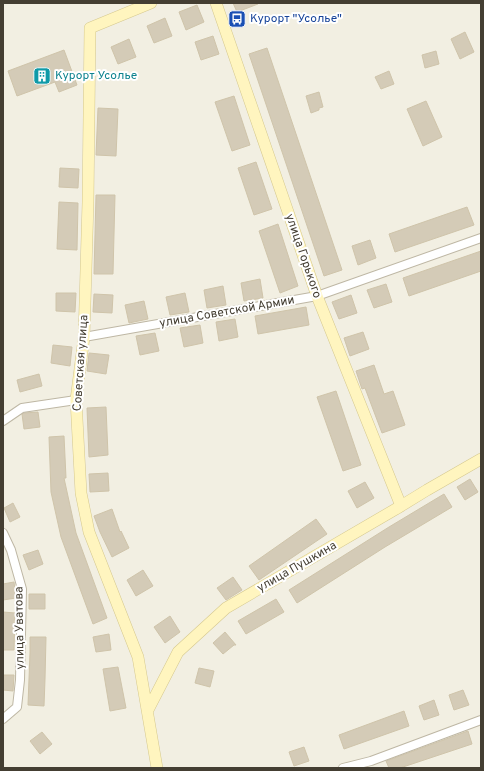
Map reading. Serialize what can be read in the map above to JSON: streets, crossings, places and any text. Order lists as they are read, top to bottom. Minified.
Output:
{"streets":{"street":["улица Горького","улица Советской Армии","Советская улица","улица Пушкина","улица Уватова"]},"crossings":[["улица Горького","улица Советской Армии"],["улица Горького","улица Пушкина"],["улица Советской Армии","Советская улица"],["Советская улица","улица Пушкина"]],"places":{"bus stop":["Курорт \"Усолье\""],"building":["Курорт Усолье"]}}
